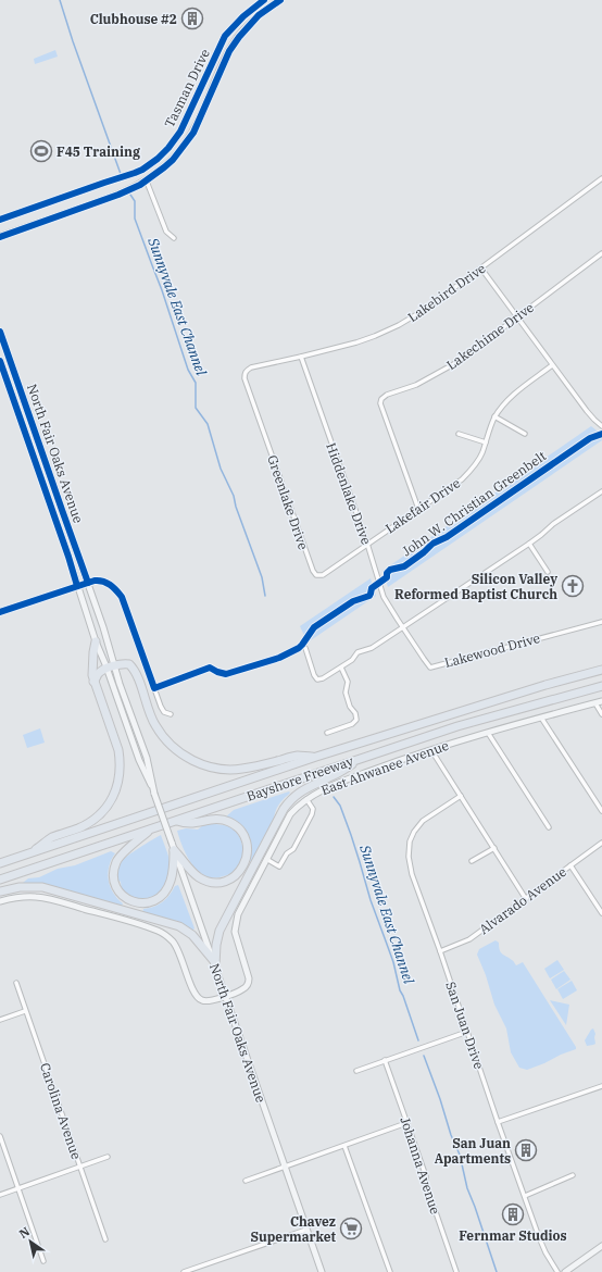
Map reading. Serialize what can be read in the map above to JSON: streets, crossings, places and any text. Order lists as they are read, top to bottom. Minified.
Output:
{"streets":{"highway":["Bayshore Freeway"],"street":["Tasman Drive","Lakebird Drive","Lakechime Drive","North Fair Oaks Avenue","Hiddenlake Drive","Greenlake Drive","Lakefair Drive","Lakewood Drive","East Ahwanee Avenue","Alvarado Avenue","San Juan Drive","Carolina Avenue","Johanna Avenue"],"cycle path":["John W. Christian Greenbelt"]},"crossings":[["Lakebird Drive","Hiddenlake Drive"],["Lakebird Drive","Greenlake Drive"],["Lakechime Drive","Lakefair Drive"],["North Fair Oaks Avenue","East Ahwanee Avenue"],["Hiddenlake Drive","Greenlake Drive"],["Hiddenlake Drive","Lakefair Drive"],["Hiddenlake Drive","Lakewood Drive"],["Greenlake Drive","Lakefair Drive"],["Alvarado Avenue","San Juan Drive"]],"water":["Sunnyvale East Channel"],"places":{"building":["Clubhouse #2","San Juan Apartments","Fernmar Studios"],"sports":["F45 Training"],"church":["Silicon Valley Reformed Baptist Church"],"supermarket":["Chavez Supermarket"]},"north":"top left"}
